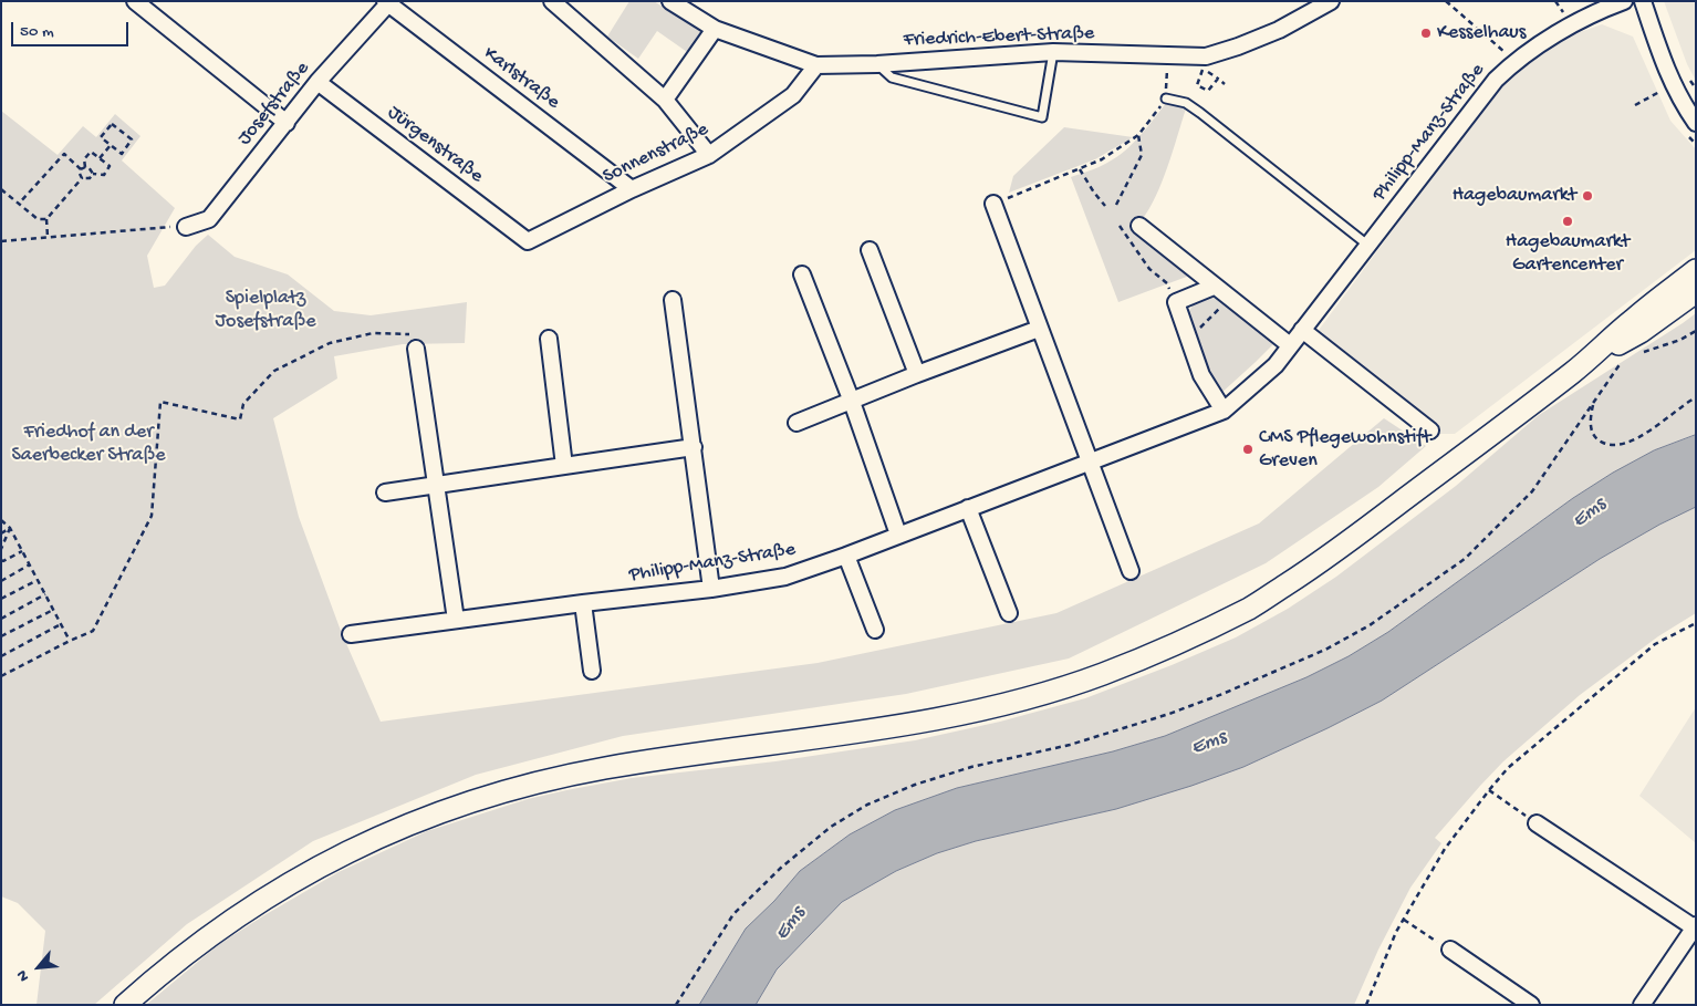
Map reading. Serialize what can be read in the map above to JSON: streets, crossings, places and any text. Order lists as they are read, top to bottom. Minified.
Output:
{"streets":{"street":["Friedrich-Ebert-Straße","Karlstraße","Josefstraße","Philipp-Manz-Straße","Jürgenstraße","Sonnenstraße"]},"crossings":[["Friedrich-Ebert-Straße","Sonnenstraße"],["Karlstraße","Josefstraße"],["Karlstraße","Sonnenstraße"],["Josefstraße","Jürgenstraße"],["Jürgenstraße","Sonnenstraße"]],"water":["Ems"],"parks":["Spielplatz Josefstraße","Friedhof an der Saerbecker Straße"],"places":["Kesselhaus","Hagebaumarkt","Hagebaumarkt Gartencenter","CMS Pflegewohnstift Greven"],"scale_bar":"50 m","north":"bottom left"}
